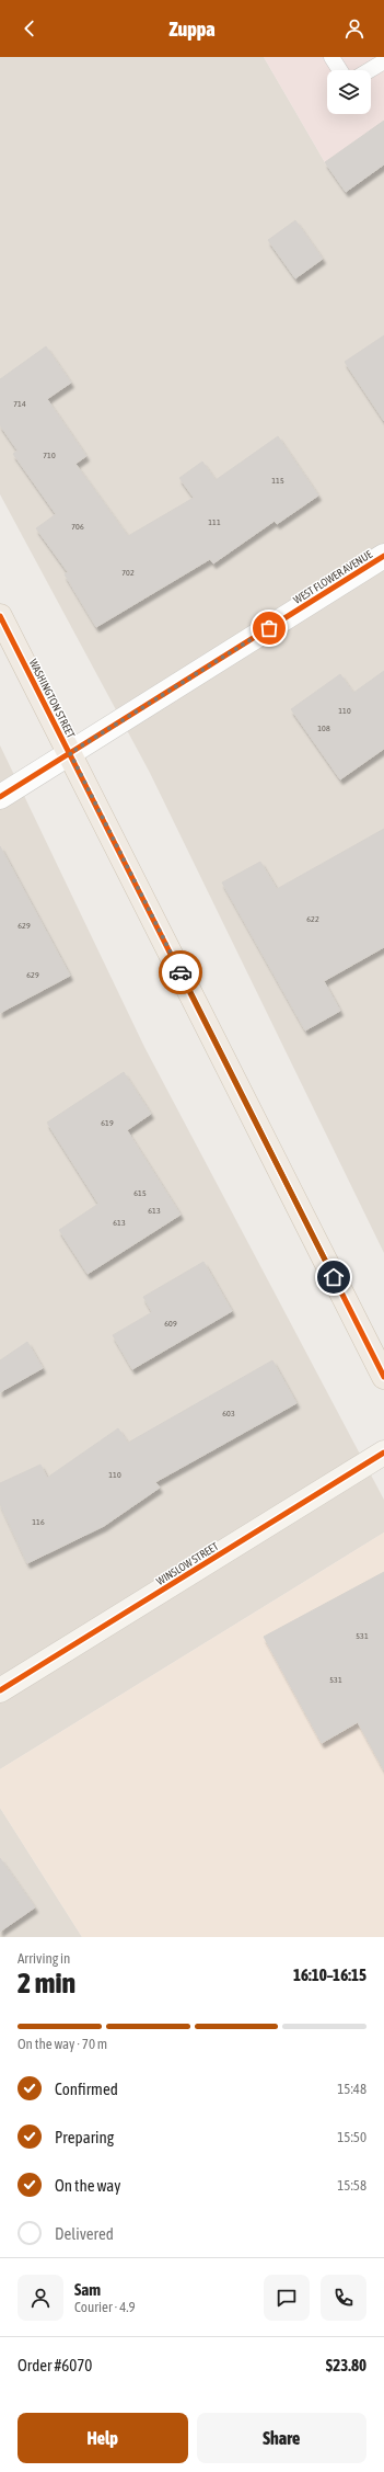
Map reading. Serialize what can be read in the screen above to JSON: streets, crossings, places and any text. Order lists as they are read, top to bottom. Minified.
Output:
{"streets":{"main road":["WASHINGTON STREET"],"street":["WEST FLOWER AVENUE","WINSLOW STREET"]},"crossings":[["WEST FLOWER AVENUE","WASHINGTON STREET"]],"house_numbers":["714","710","115","111","706","702","110","108","622","629","629","619","615","613","613","609","603","110","116","531","531"],"page":{"header":"Zuppa","heading":["2 min","Arriving in","16:10–16:15"],"panel":["Sam","Courier · 4.9","Order #6070","$23.80"],"bar":"On the way · 70 m","list":[["Confirmed","15:48"],["Preparing","15:50"],["On the way","15:58"],"Delivered"],"buttons":["Help","Share"]}}
